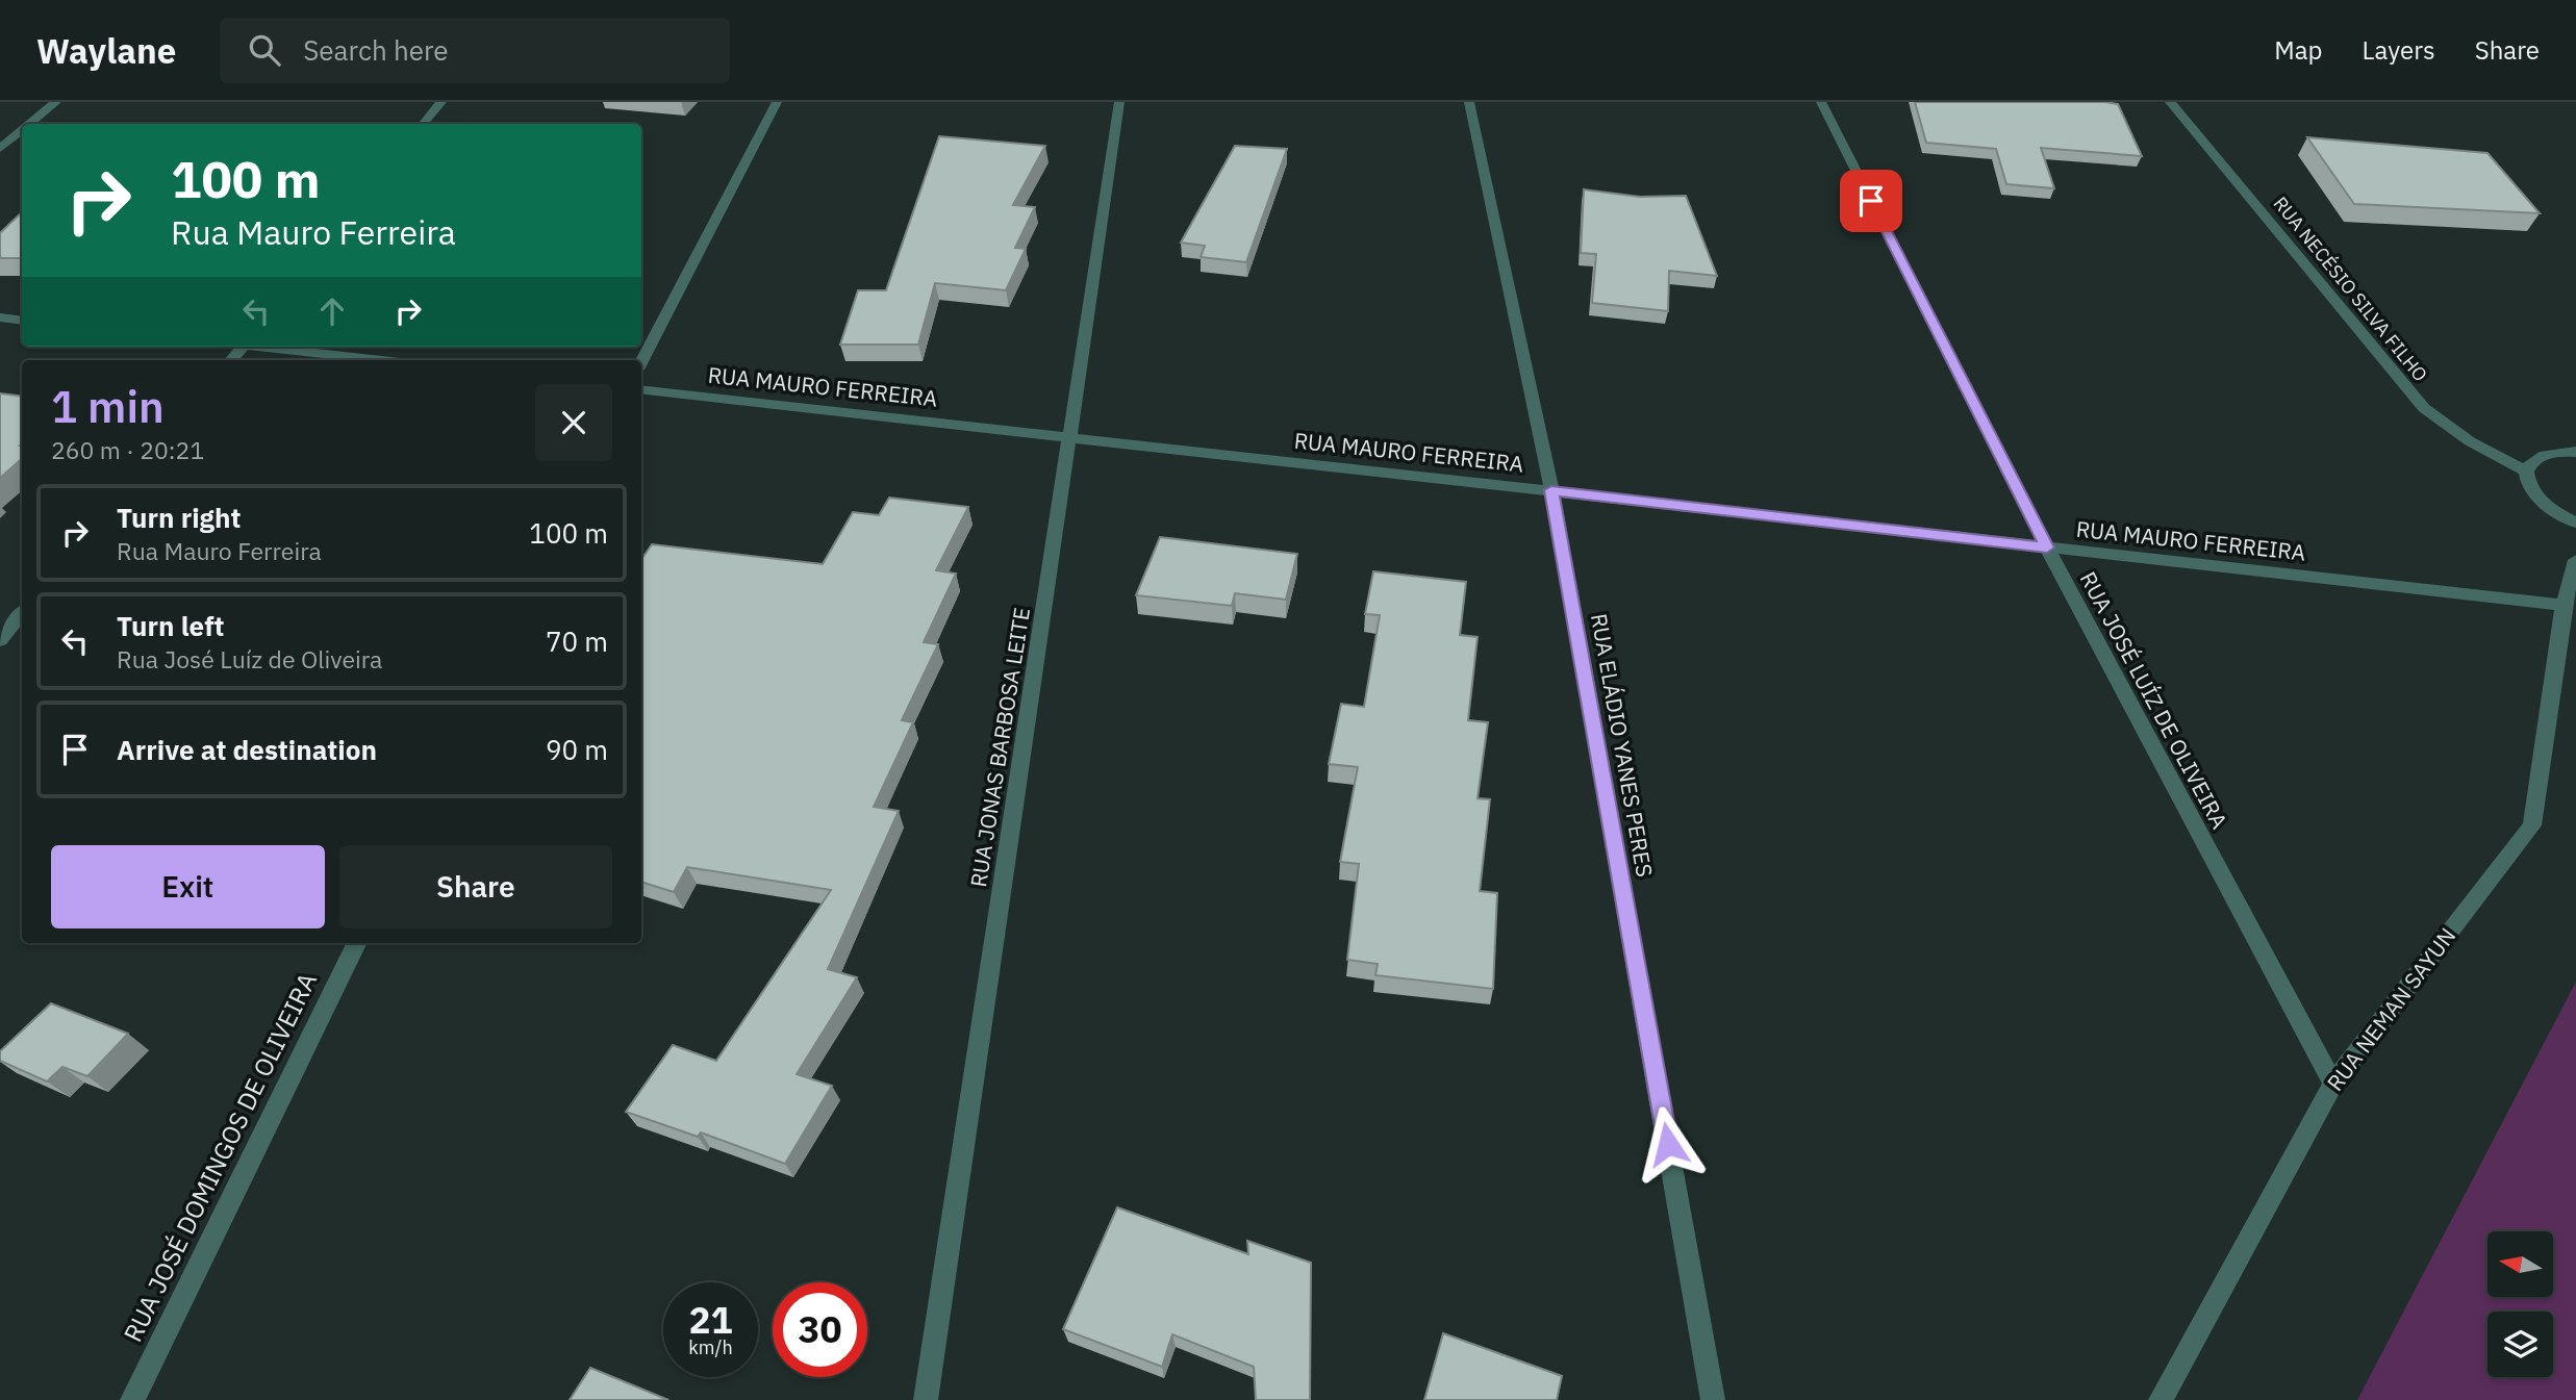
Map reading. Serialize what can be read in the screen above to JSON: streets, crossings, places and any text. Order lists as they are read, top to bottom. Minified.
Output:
{"streets":{"street":["RUA NECÉSIO SILVA FILHO","RUA MAURO FERREIRA","RUA JOSÉ LUÍZ DE OLIVEIRA","RUA ELÁDIO YANES PERES","RUA JONAS BARBOSA LEITE","RUA NEMAN SAYUN","RUA JOSÉ DOMINGOS DE OLIVEIRA"]},"crossings":[["RUA MAURO FERREIRA","RUA JOSÉ LUÍZ DE OLIVEIRA"],["RUA MAURO FERREIRA","RUA ELÁDIO YANES PERES"],["RUA MAURO FERREIRA","RUA JONAS BARBOSA LEITE"],["RUA MAURO FERREIRA","RUA NEMAN SAYUN"],["RUA JOSÉ LUÍZ DE OLIVEIRA","RUA NEMAN SAYUN"]],"north":"left","page":{"header":"Waylane","search":"Search here","nav":["Map","Layers","Share"],"turn":["100 m","Rua Mauro Ferreira"],"heading":["1 min","260 m · 20:21"],"list":[{"name":"Turn right","note":"Rua Mauro Ferreira","value":"100 m"},{"name":"Turn left","note":"Rua José Luíz de Oliveira","value":"70 m"},{"name":"Arrive at destination","value":"90 m"}],"buttons":["Exit","Share"],"speed":"21 km/h","limit":"30"}}
